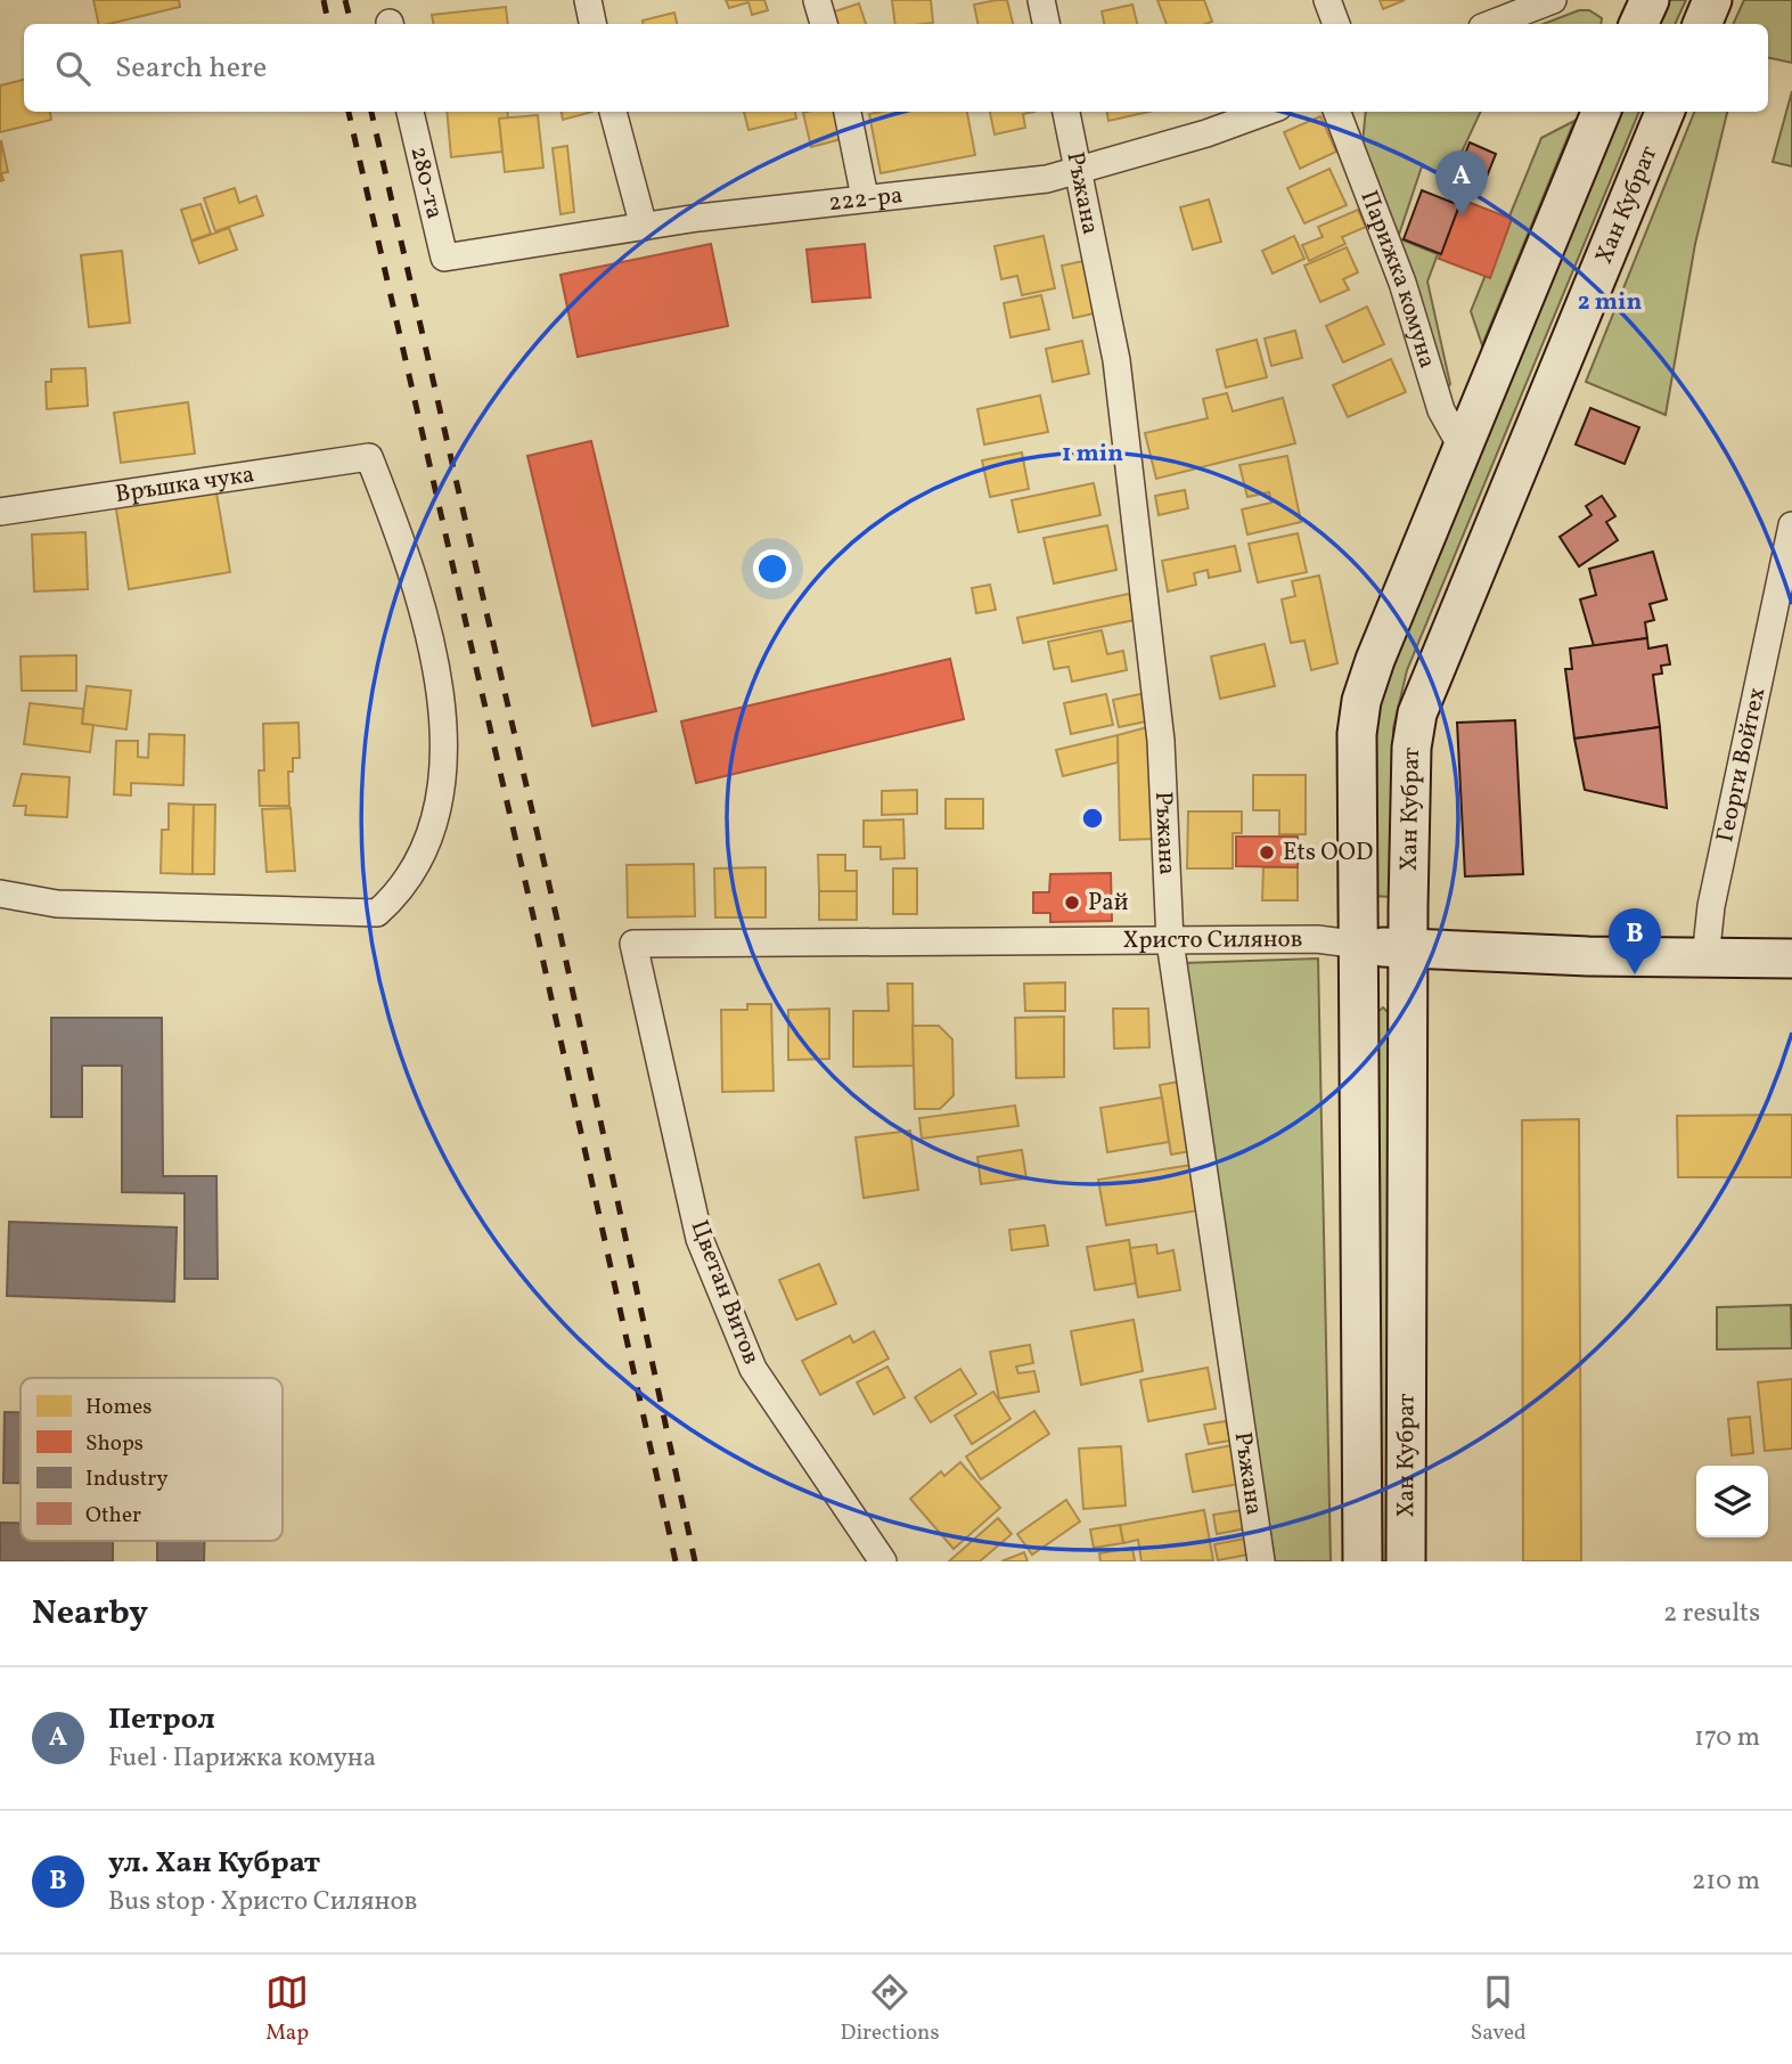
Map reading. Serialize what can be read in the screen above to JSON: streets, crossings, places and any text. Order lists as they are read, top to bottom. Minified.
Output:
{"streets":{"street":["280-та","Ръжана","222-ра","Хан Кубрат","Парижка комуна","Връшка чука","Георги Войтех","Христо Силянов","Цветан Витов"]},"crossings":[["280-та","222-ра"],["Ръжана","222-ра"],["Ръжана","Христо Силянов"],["Хан Кубрат","Парижка комуна"],["Хан Кубрат","Христо Силянов"],["Георги Войтех","Христо Силянов"],["Христо Силянов","Цветан Витов"]],"places":["Ets OOD","Рай"],"legend":["Homes","Shops","Industry","Other"],"page":{"search":"Search here","pins":["A","B"],"heading":["Nearby","2 results"],"list":[{"mark":"A","name":"Петрол","note":"Fuel · Парижка комуна","value":"170 m"},{"mark":"B","name":"ул. Хан Кубрат","note":"Bus stop · Христо Силянов","value":"210 m"}],"nav":["Map","Directions","Saved"]},"rings":["2 min","1 min"]}
